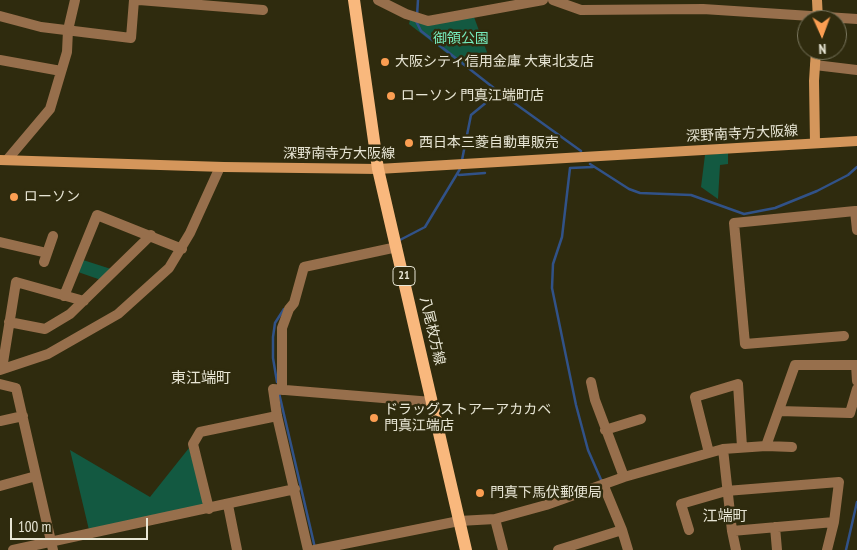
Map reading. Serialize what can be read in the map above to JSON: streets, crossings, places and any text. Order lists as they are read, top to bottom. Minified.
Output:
{"streets":{"main road":["深野南寺方大阪線","21","八尾枚方線"]},"crossings":[["深野南寺方大阪線","八尾枚方線"]],"districts":["東江端町","江端町"],"parks":["御領公園"],"places":["大阪シティ信用金庫 大東北支店","ローソン 門真江端町店","西日本三菱自動車販売","ローソン","ドラッグストアーアカカベ 門真江端店","門真下馬伏郵便局"],"scale_bar":"100 m","north":"bottom"}
